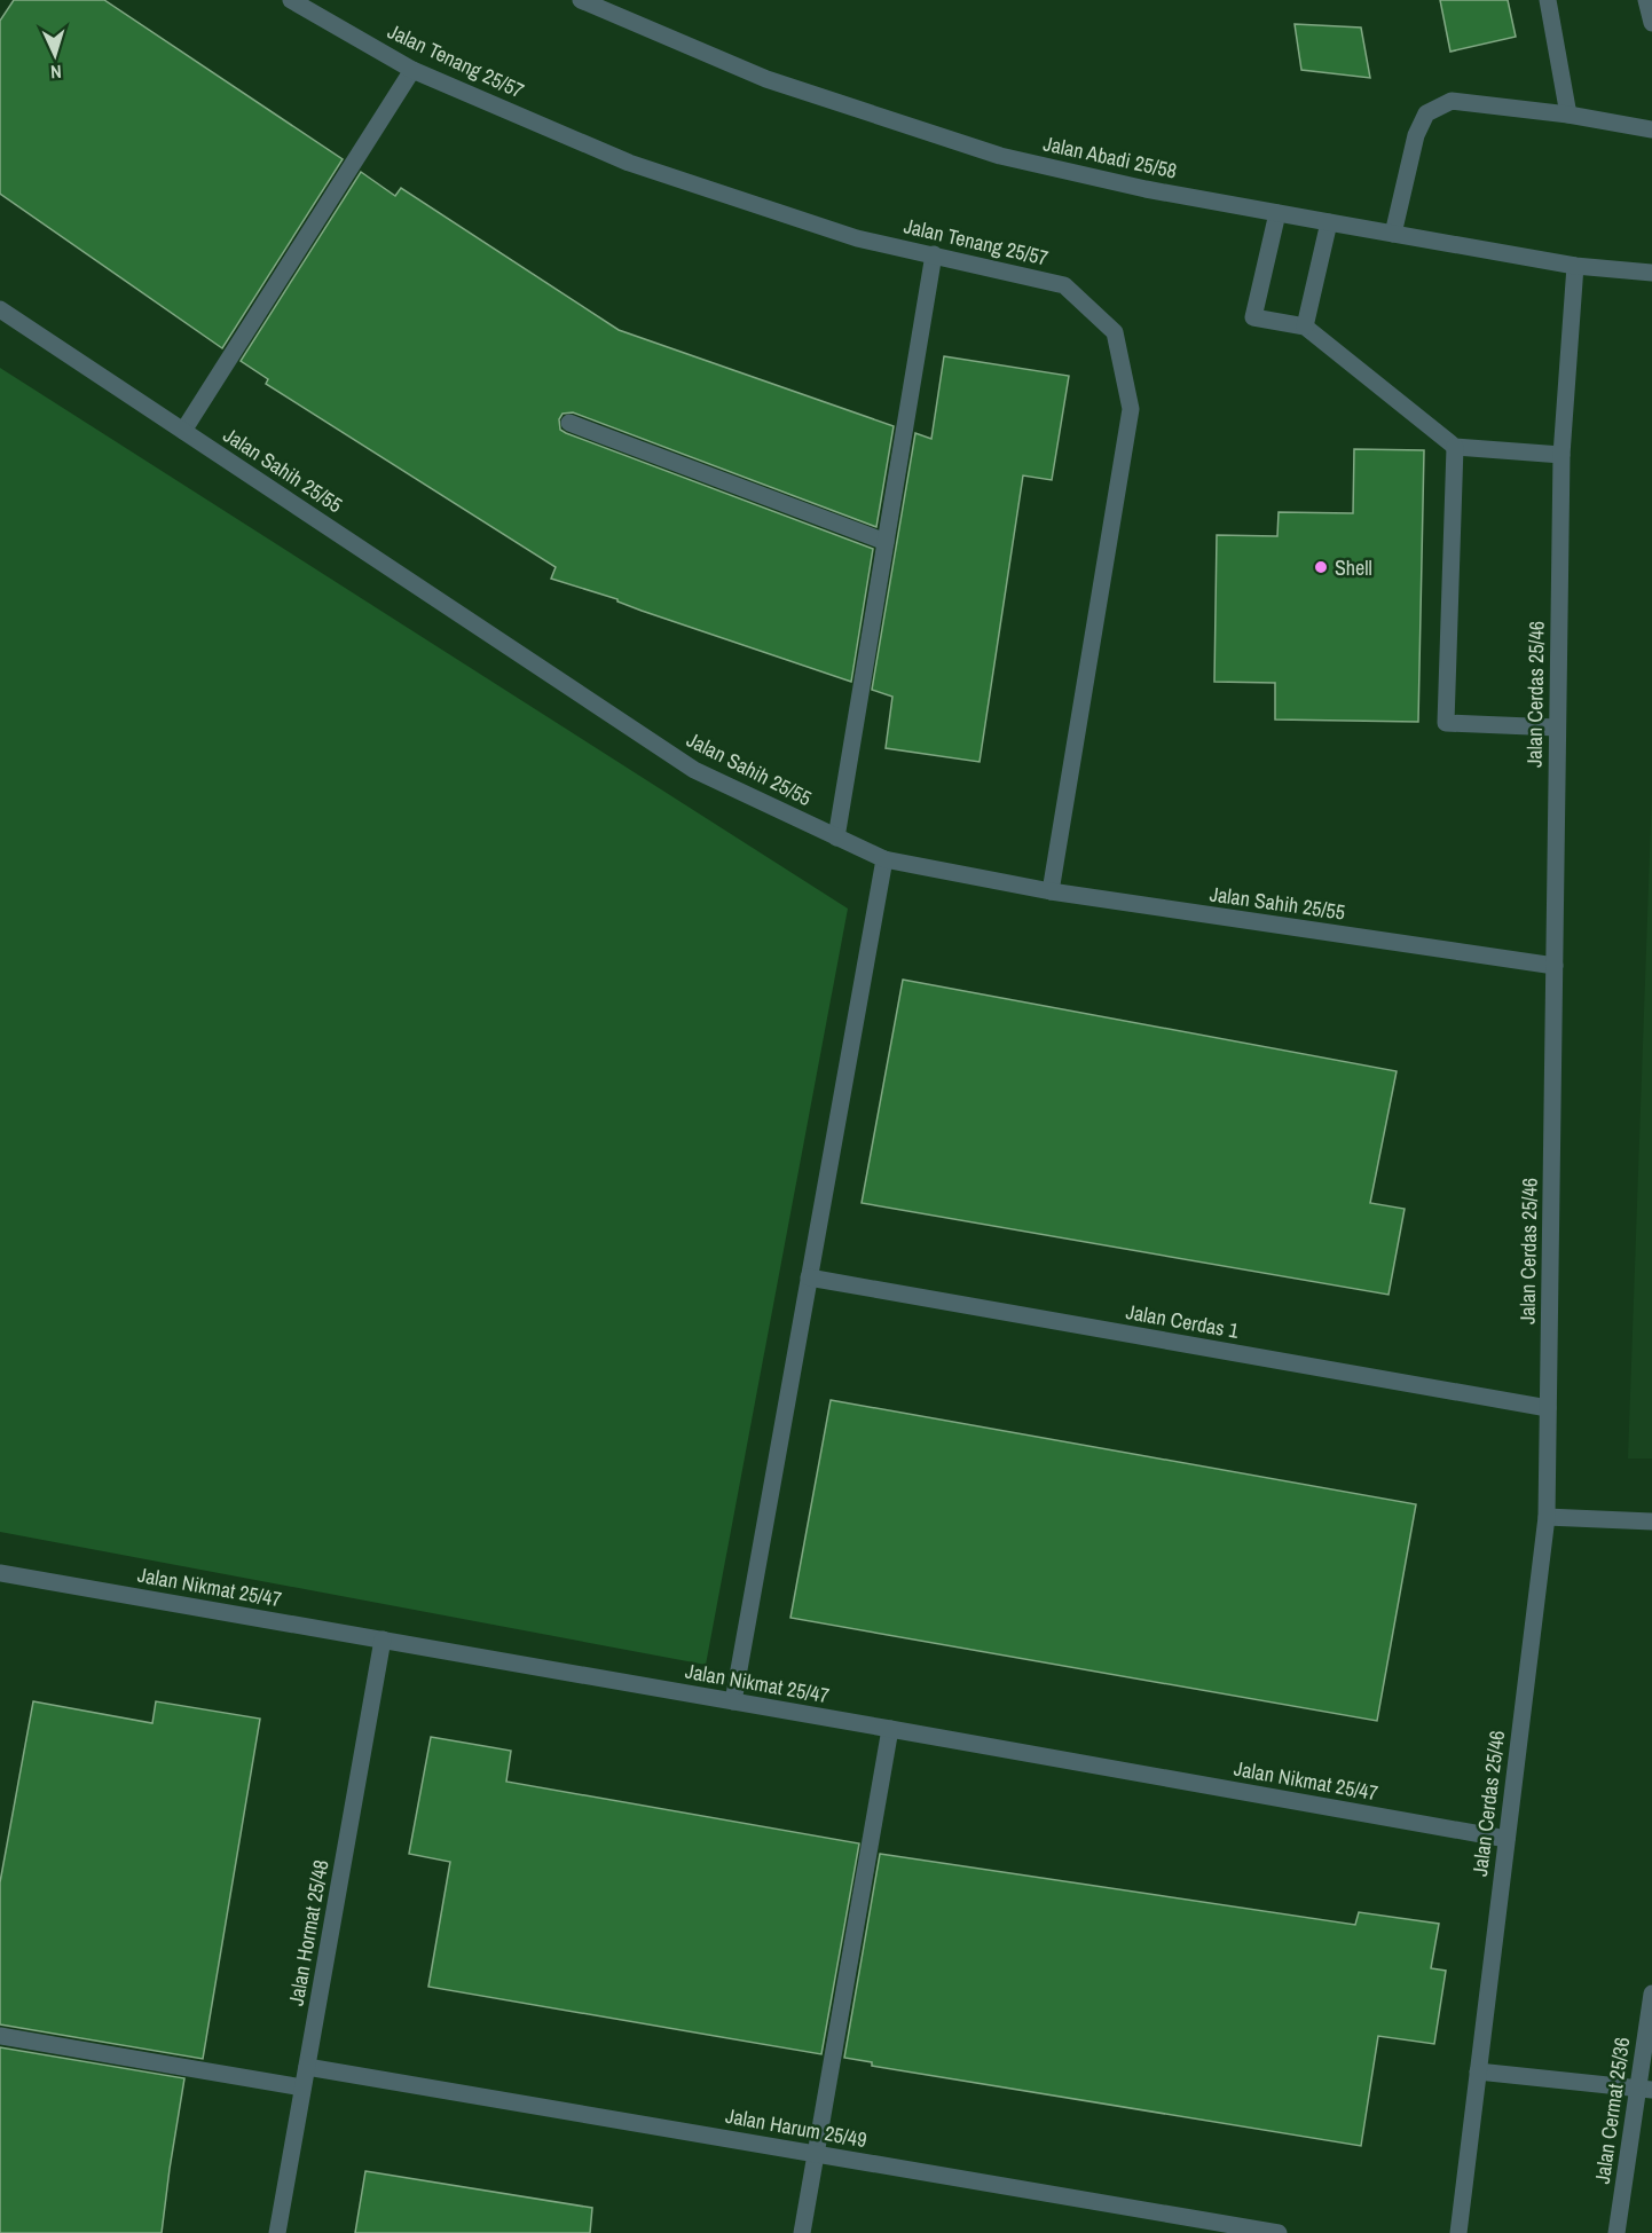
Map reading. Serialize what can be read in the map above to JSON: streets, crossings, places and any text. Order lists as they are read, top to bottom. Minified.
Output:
{"streets":{"street":["Jalan Tenang 25/57","Jalan Abadi 25/58","Jalan Sahih 25/55","Jalan Cerdas 25/46","Jalan Cerdas 1","Jalan Nikmat 25/47","Jalan Hormat 25/48","Jalan Cermat 25/36","Jalan Harum 25/49"]},"crossings":[["Jalan Tenang 25/57","Jalan Sahih 25/55"],["Jalan Abadi 25/58","Jalan Cerdas 25/46"],["Jalan Sahih 25/55","Jalan Cerdas 25/46"],["Jalan Cerdas 25/46","Jalan Cerdas 1"],["Jalan Cerdas 25/46","Jalan Nikmat 25/47"],["Jalan Nikmat 25/47","Jalan Hormat 25/48"],["Jalan Hormat 25/48","Jalan Harum 25/49"]],"places":["Shell"],"north":"bottom"}
